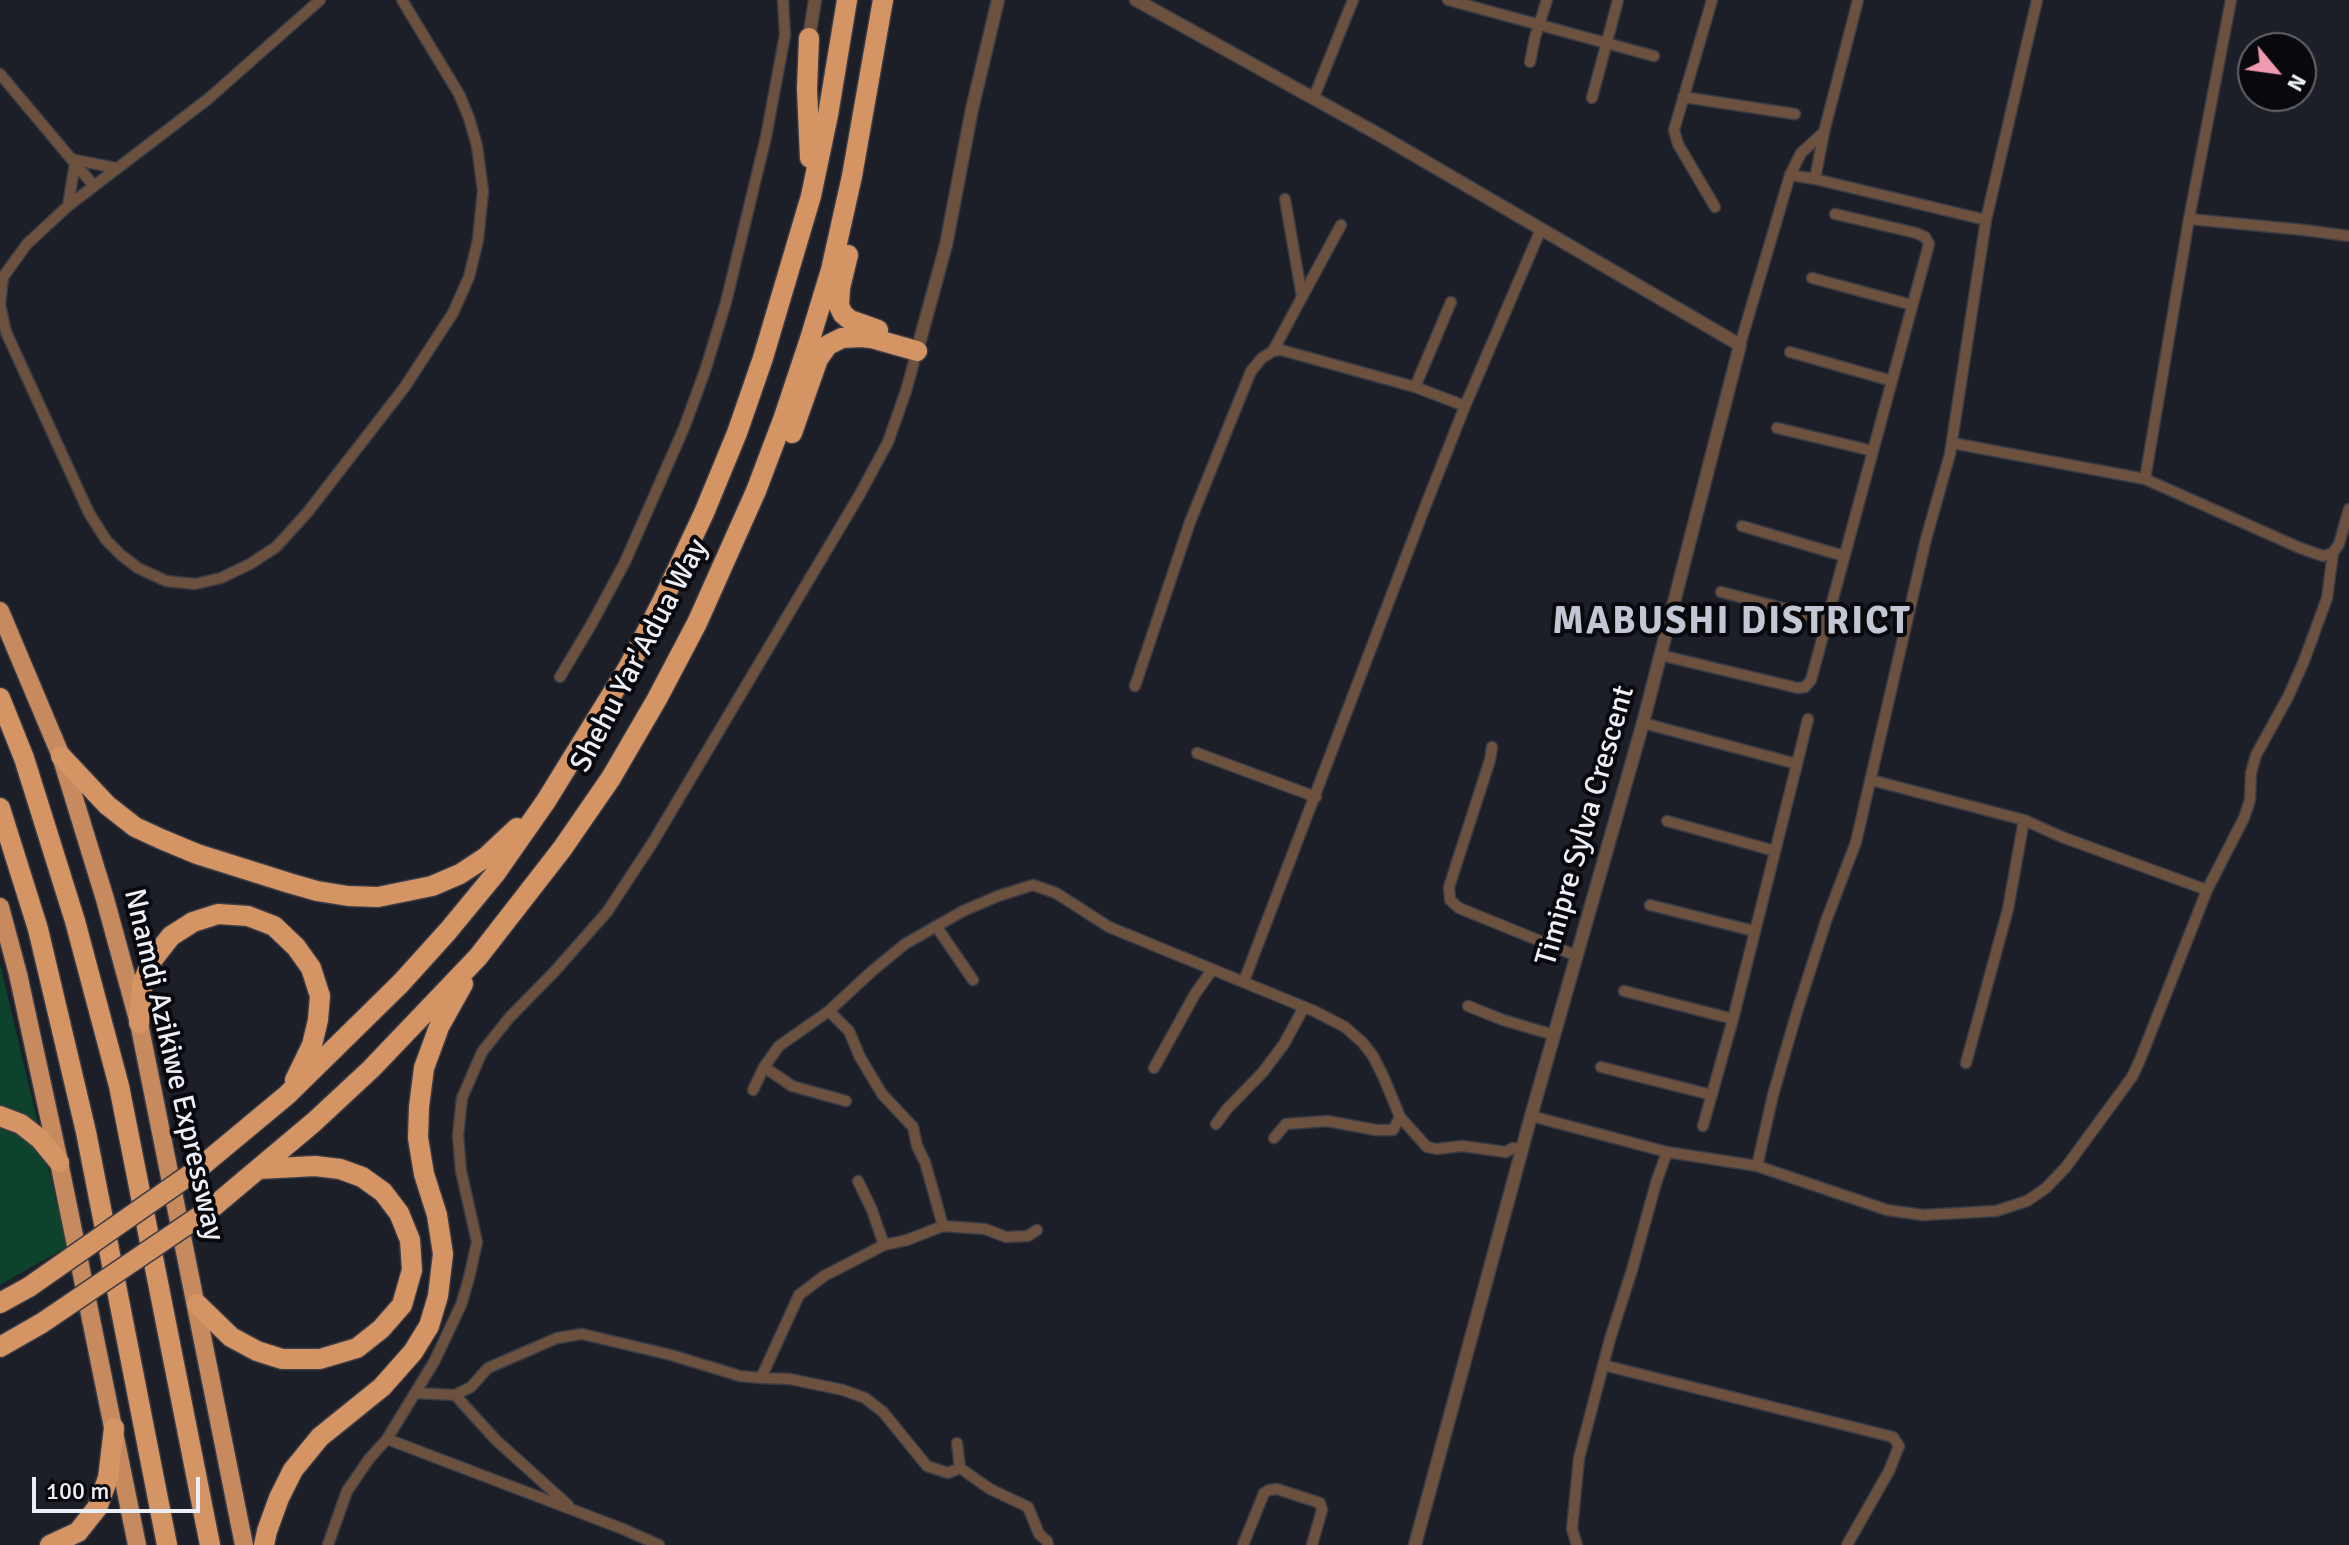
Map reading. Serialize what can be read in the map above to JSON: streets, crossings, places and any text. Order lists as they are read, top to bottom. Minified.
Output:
{"streets":{"highway":["Shehu Yar'Adua Way","Nnamdi Azikiwe Expressway"],"street":["Timipre Sylva Crescent"]},"districts":["MABUSHI DISTRICT"],"scale_bar":"100 m","north":"bottom right"}
